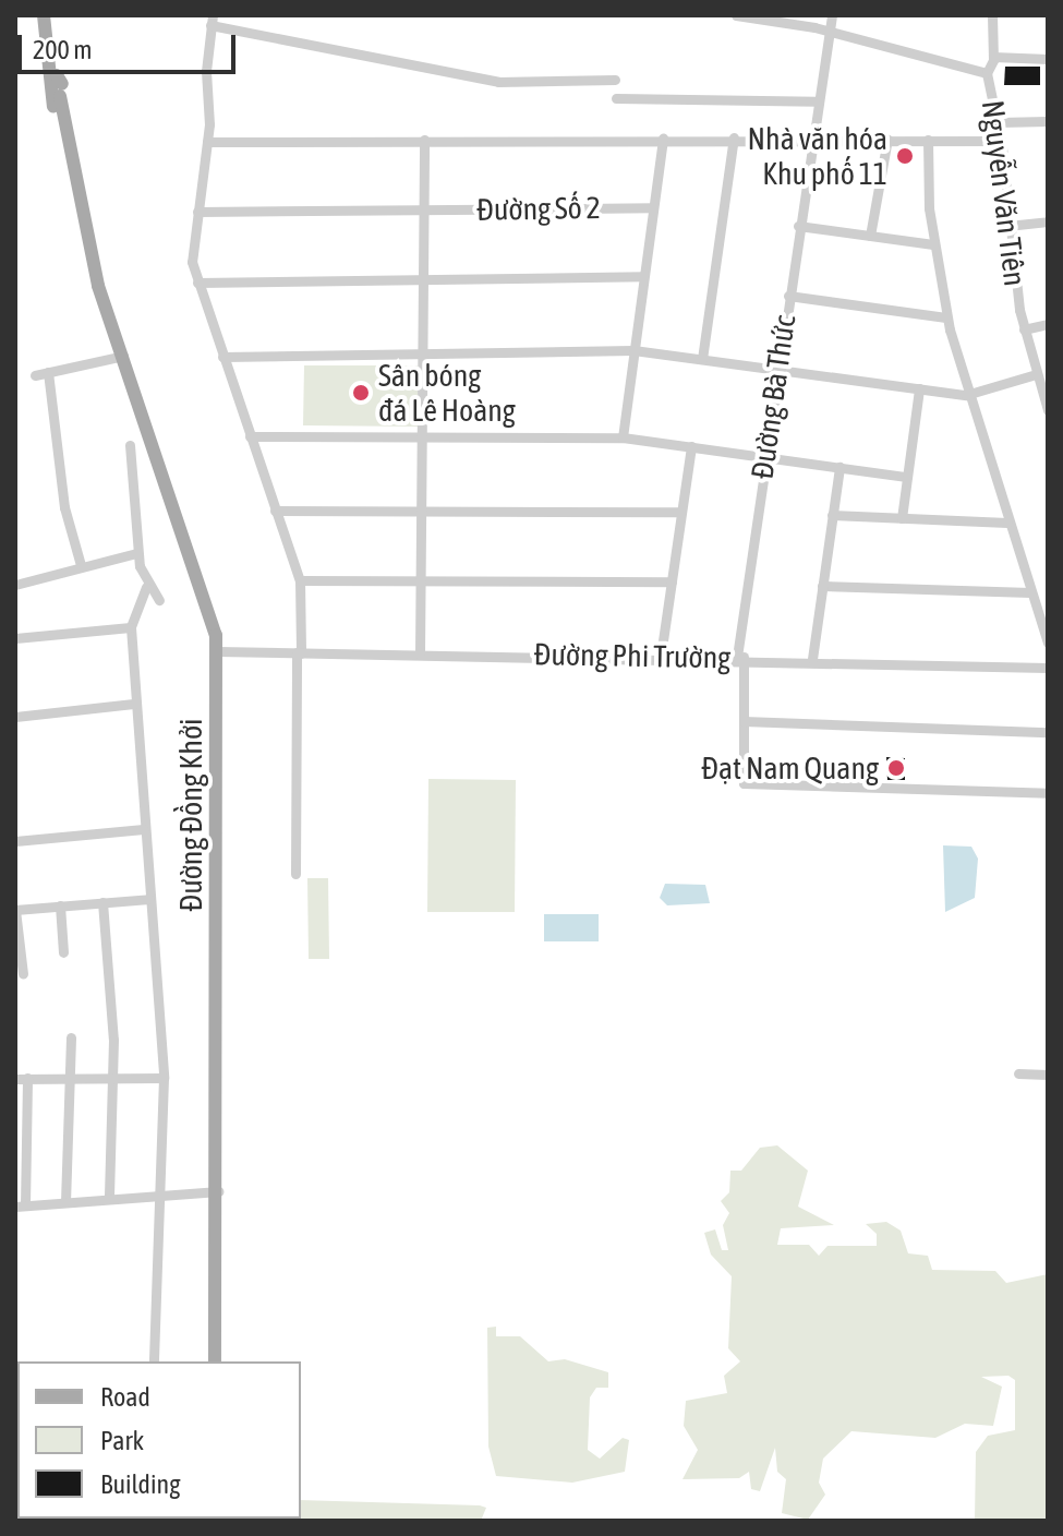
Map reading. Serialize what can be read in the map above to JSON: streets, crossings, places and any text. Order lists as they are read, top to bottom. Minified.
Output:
{"streets":{"main road":["Đường Đồng Khởi"],"street":["Nguyễn Văn Tiên","Đường Số 2","Đường Bà Thức","Đường Phi Trường"]},"crossings":[["Nguyễn Văn Tiên","Đường Bà Thức"],["Đường Bà Thức","Đường Phi Trường"],["Đường Phi Trường","Đường Đồng Khởi"]],"places":["Nhà văn hóa Khu phố 11","Sân bóng đá Lê Hoàng","Đạt Nam Quang"],"legend":["Road","Park","Building"],"scale_bar":"200 m"}
